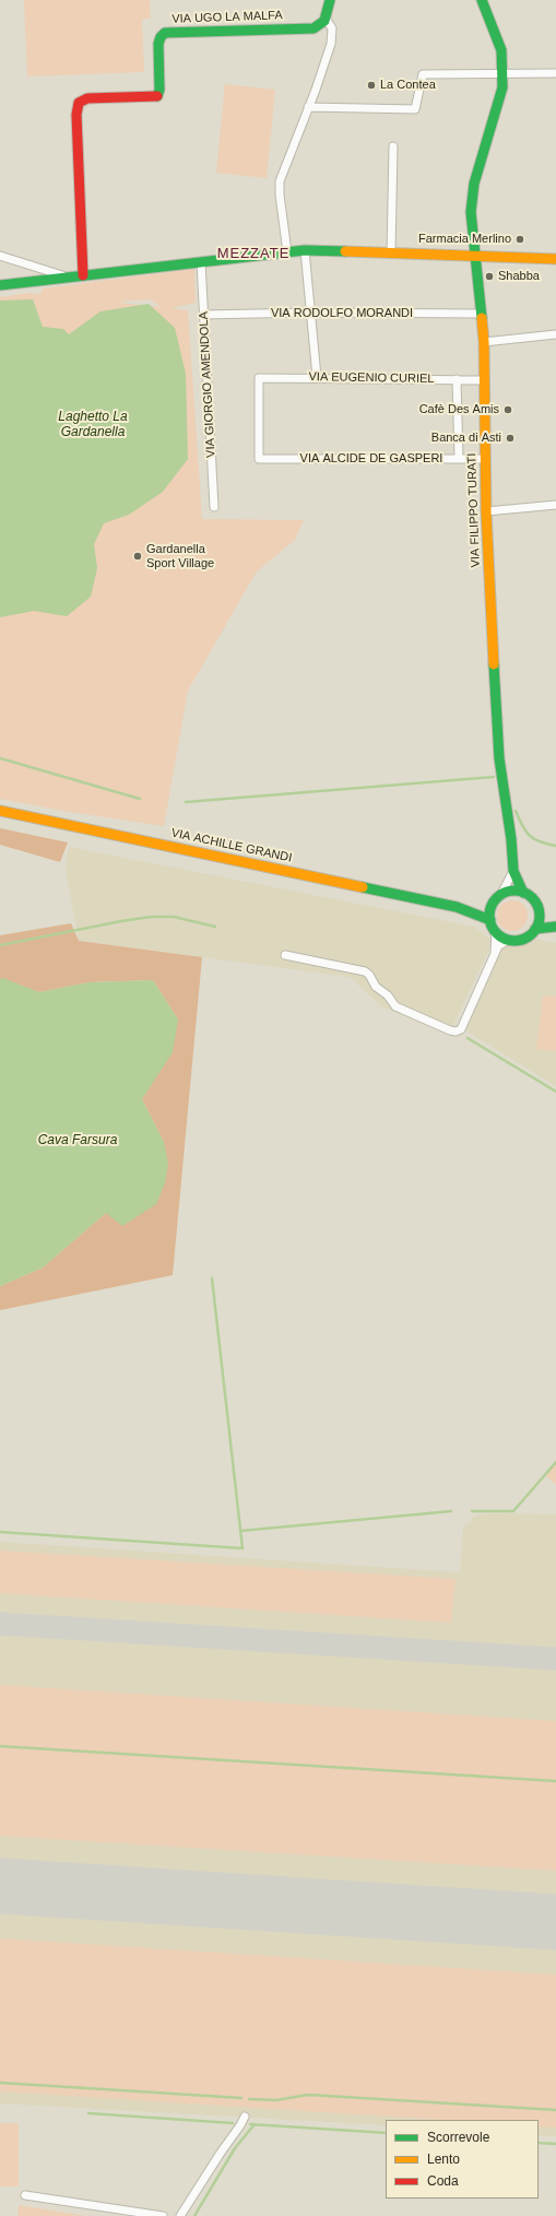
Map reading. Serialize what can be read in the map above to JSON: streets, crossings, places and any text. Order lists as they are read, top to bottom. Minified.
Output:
{"streets":{"street":["VIA UGO LA MALFA","VIA RODOLFO MORANDI","VIA EUGENIO CURIEL","VIA GIORGIO AMENDOLA","VIA ALCIDE DE GASPERI","VIA FILIPPO TURATI","VIA ACHILLE GRANDI"]},"crossings":[["VIA RODOLFO MORANDI","VIA GIORGIO AMENDOLA"],["VIA RODOLFO MORANDI","VIA FILIPPO TURATI"],["VIA EUGENIO CURIEL","VIA ALCIDE DE GASPERI"],["VIA EUGENIO CURIEL","VIA FILIPPO TURATI"],["VIA ALCIDE DE GASPERI","VIA FILIPPO TURATI"],["VIA FILIPPO TURATI","VIA ACHILLE GRANDI"]],"districts":["MEZZATE"],"water":["Laghetto La Gardanella","Cava Farsura"],"places":["La Contea","Farmacia Merlino","Shabba","Cafè Des Amis","Banca di Asti","Gardanella Sport Village"],"legend":["Scorrevole","Lento","Coda"]}
